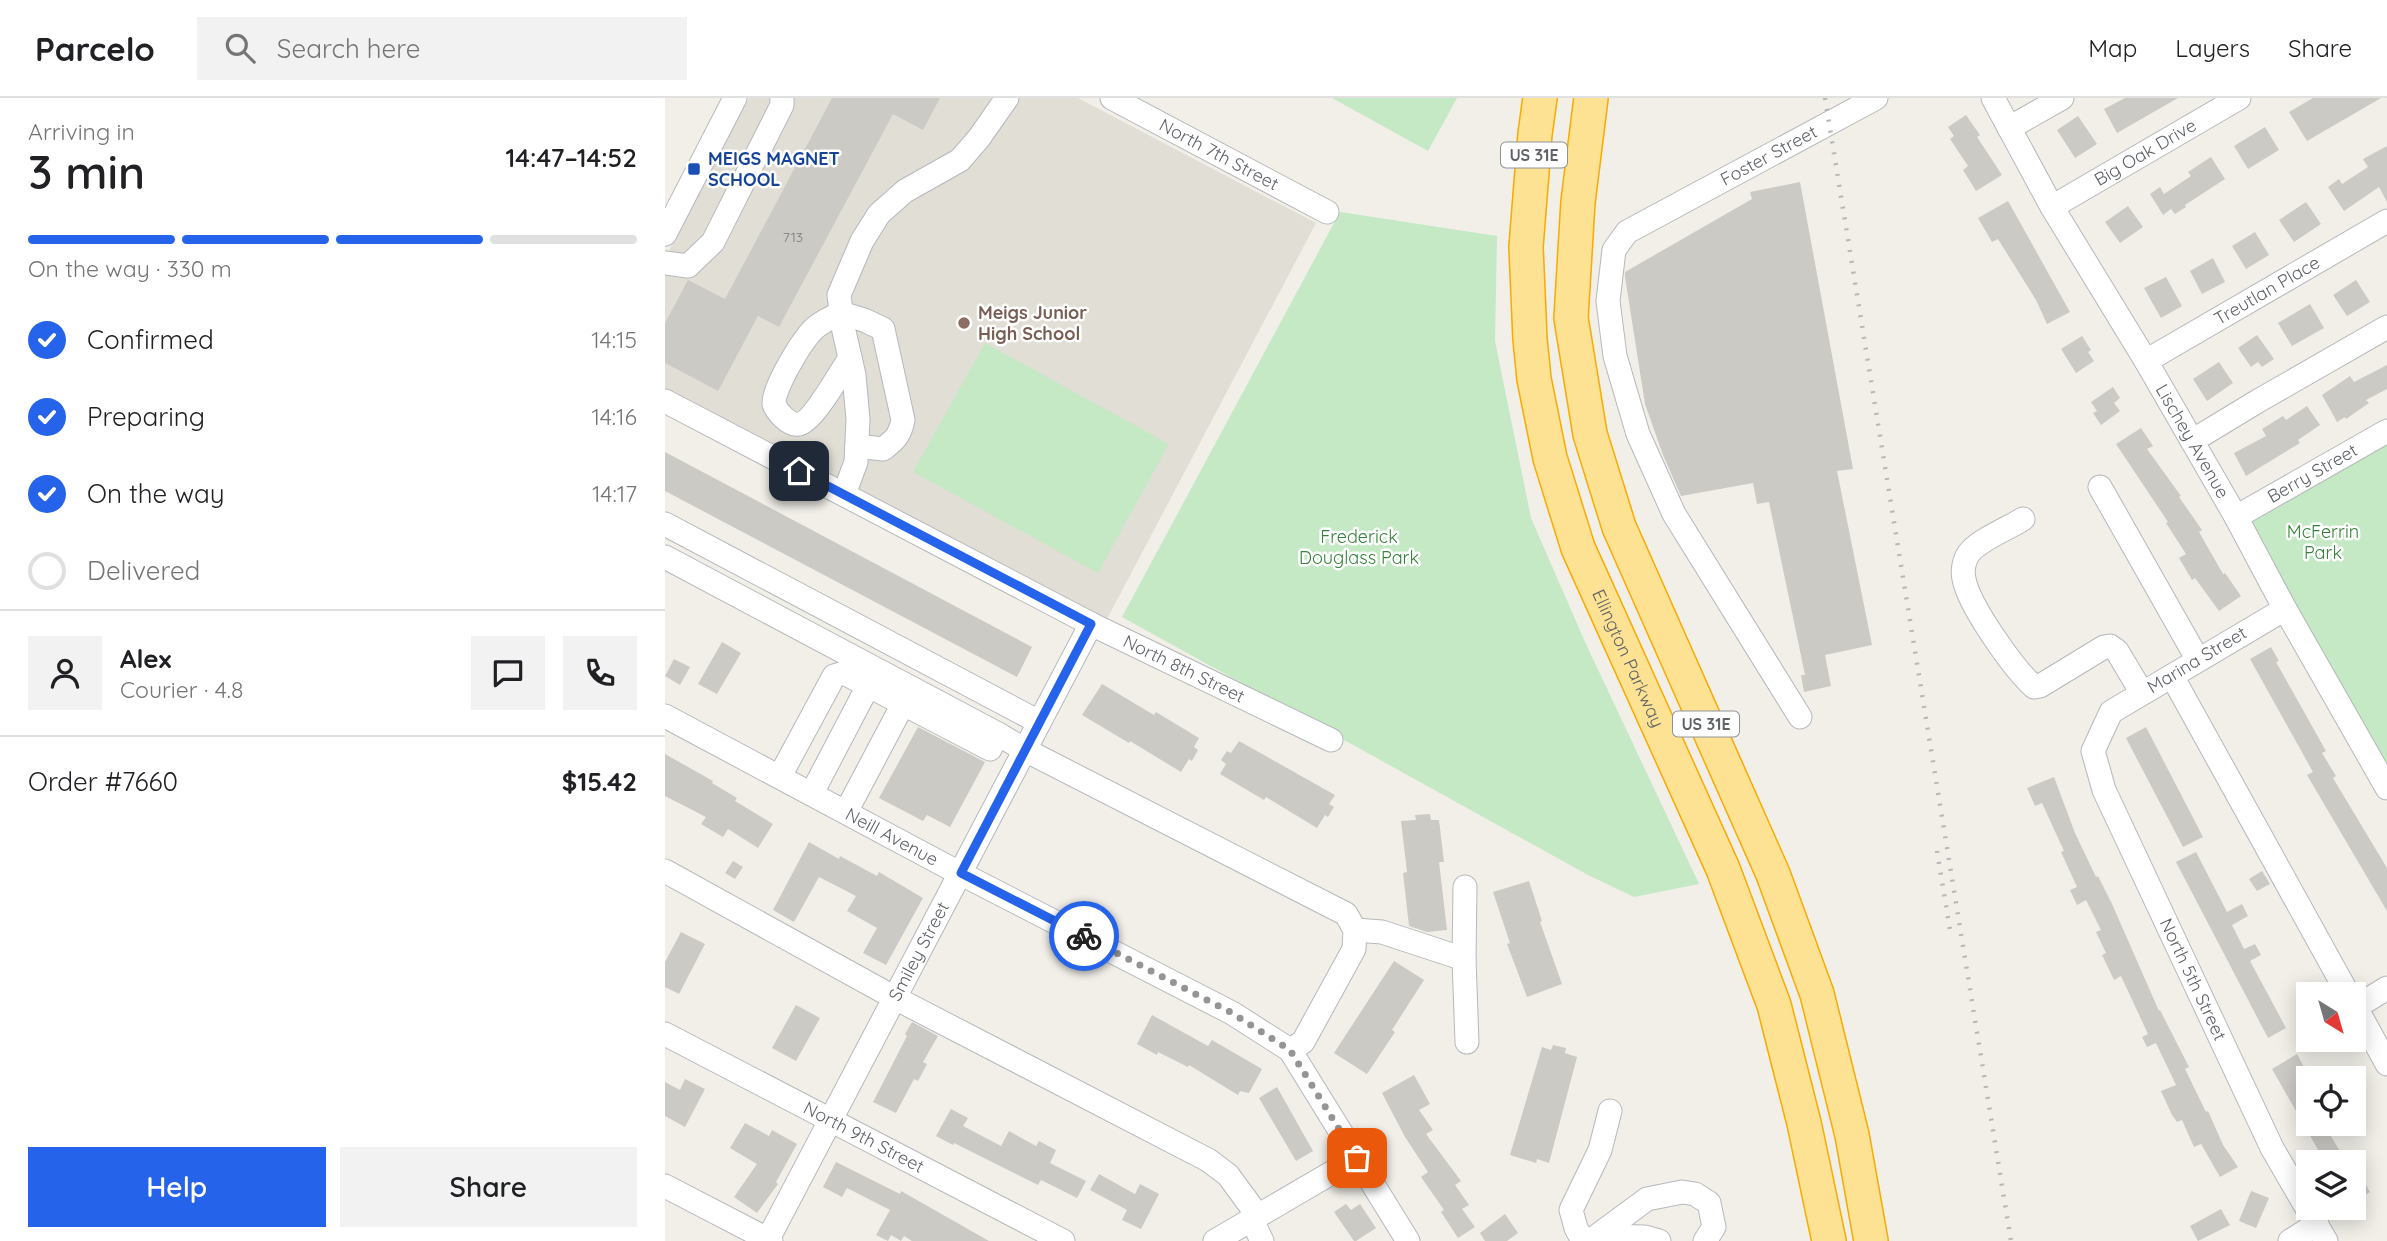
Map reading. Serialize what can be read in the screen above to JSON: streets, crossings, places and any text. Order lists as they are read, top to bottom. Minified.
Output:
{"streets":{"highway":["US 31E","Ellington Parkway"],"street":["Big Oak Drive","North 7th Street","Foster Street","Treutlan Place","Lischey Avenue","Berry Street","Marina Street","North 8th Street","Neill Avenue","Smiley Street","North 5th Street","North 9th Street"]},"crossings":[["Big Oak Drive","Lischey Avenue"],["Treutlan Place","Lischey Avenue"],["Lischey Avenue","Berry Street"],["Lischey Avenue","Marina Street"],["Marina Street","North 5th Street"],["North 8th Street","Smiley Street"],["Neill Avenue","Smiley Street"],["Smiley Street","North 9th Street"]],"parks":["McFerrin Park","Frederick Douglass Park"],"places":{"transit":["MEIGS MAGNET SCHOOL"],"other":["Meigs Junior High School"]},"house_numbers":["713"],"north":"bottom right","page":{"header":"Parcelo","search":"Search here","nav":["Map","Layers","Share"],"heading":["3 min","Arriving in","14:47–14:52"],"panel":["Alex","Courier · 4.8","Order #7660","$15.42"],"bar":"On the way · 330 m","list":[["Confirmed","14:15"],["Preparing","14:16"],["On the way","14:17"],"Delivered"],"buttons":["Help","Share"]}}
